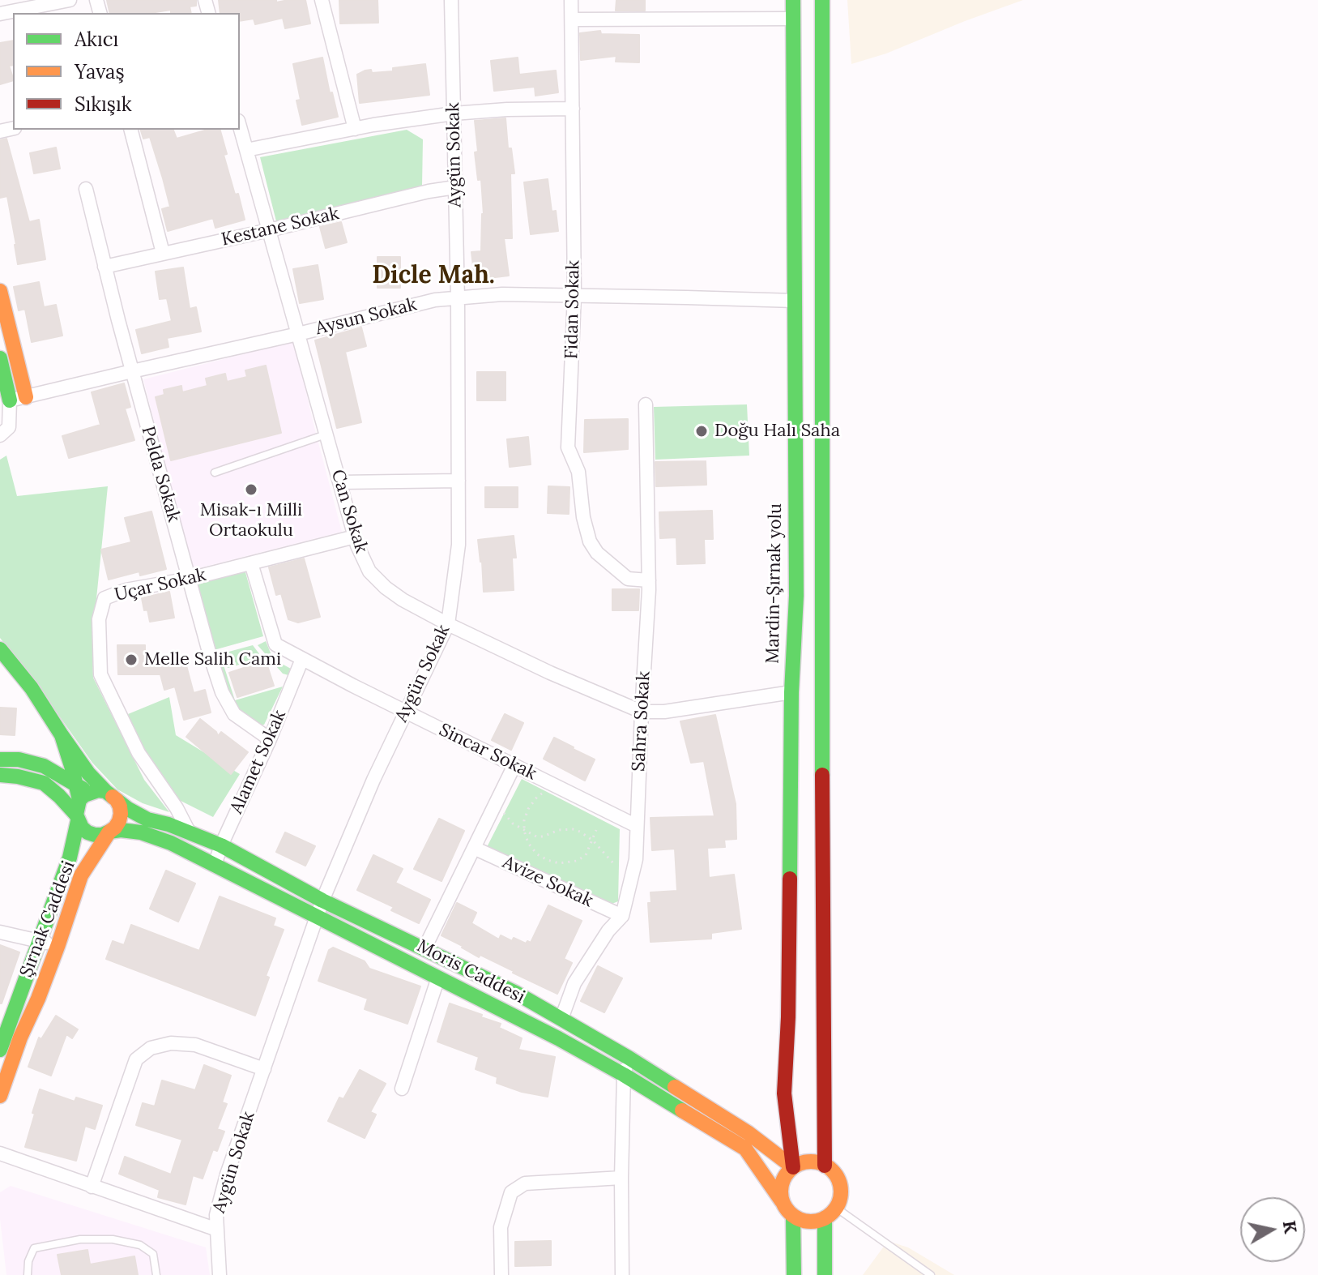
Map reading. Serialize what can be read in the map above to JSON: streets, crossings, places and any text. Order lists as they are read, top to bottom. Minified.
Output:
{"streets":{"main road":["Mardin-Şırnak yolu","Şırnak Caddesi","Moris Caddesi"],"street":["Aygün Sokak","Kestane Sokak","Fidan Sokak","Aysun Sokak","Pelda Sokak","Can Sokak","Uçar Sokak","Sahra Sokak","Sincar Sokak","Alamet Sokak","Avize Sokak"]},"crossings":[["Aygün Sokak","Kestane Sokak"],["Aygün Sokak","Aysun Sokak"],["Aygün Sokak","Can Sokak"],["Aygün Sokak","Sincar Sokak"],["Aygün Sokak","Moris Caddesi"],["Kestane Sokak","Pelda Sokak"],["Kestane Sokak","Can Sokak"],["Fidan Sokak","Aysun Sokak"],["Fidan Sokak","Sahra Sokak"],["Aysun Sokak","Pelda Sokak"],["Aysun Sokak","Can Sokak"],["Aysun Sokak","Mardin-Şırnak yolu"],["Pelda Sokak","Uçar Sokak"],["Pelda Sokak","Alamet Sokak"],["Can Sokak","Mardin-Şırnak yolu"],["Can Sokak","Uçar Sokak"],["Can Sokak","Sahra Sokak"],["Mardin-Şırnak yolu","Moris Caddesi"],["Uçar Sokak","Sincar Sokak"],["Uçar Sokak","Moris Caddesi"],["Sahra Sokak","Sincar Sokak"],["Sahra Sokak","Avize Sokak"],["Sahra Sokak","Moris Caddesi"],["Sincar Sokak","Alamet Sokak"],["Alamet Sokak","Moris Caddesi"],["Şırnak Caddesi","Moris Caddesi"]],"districts":["Dicle Mah."],"places":["Doğu Halı Saha","Misak-ı Milli Ortaokulu","Melle Salih Cami"],"legend":["Akıcı","Yavaş","Sıkışık"],"north":"right"}
